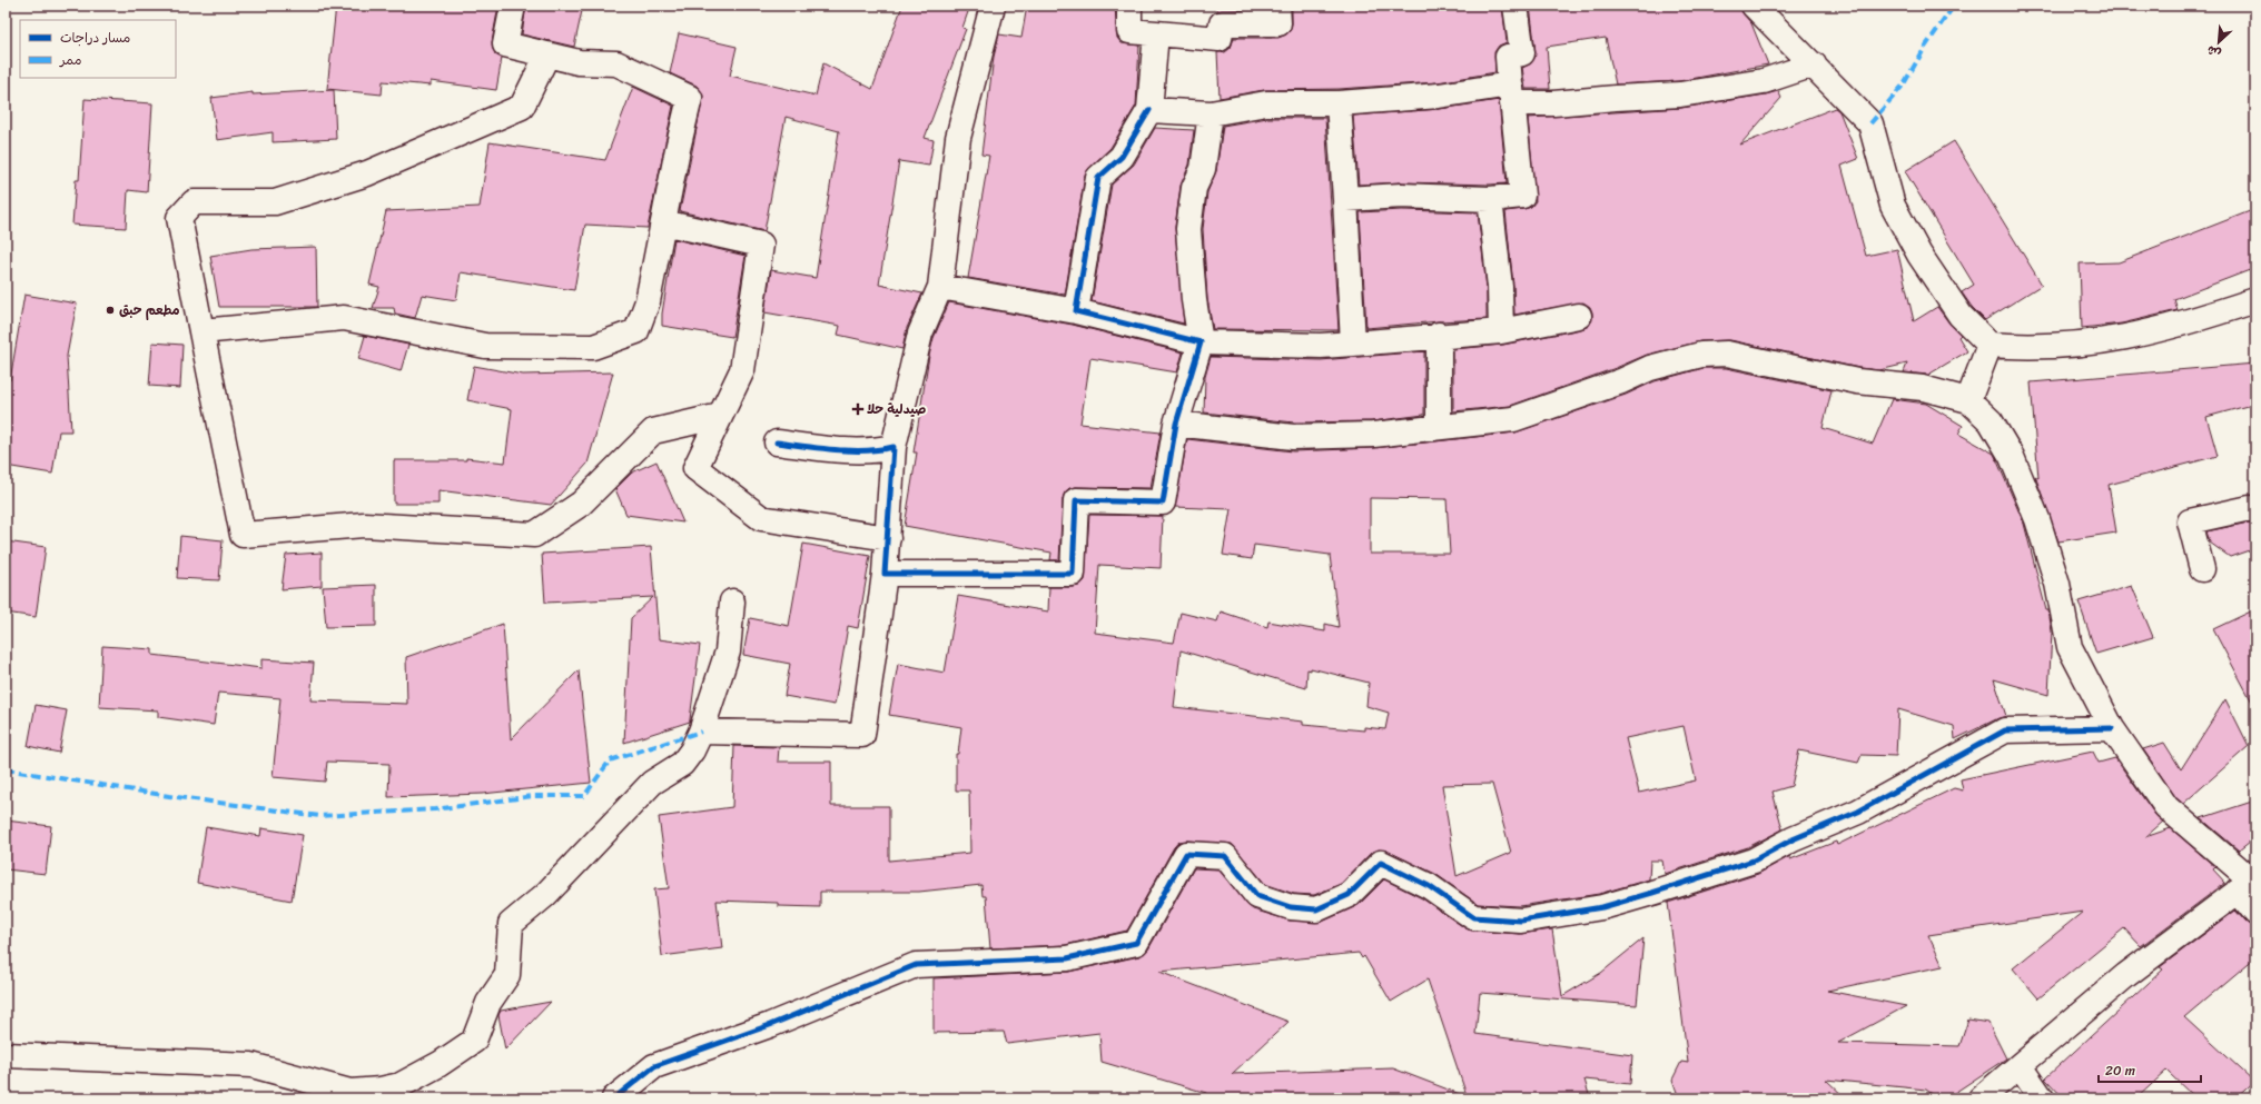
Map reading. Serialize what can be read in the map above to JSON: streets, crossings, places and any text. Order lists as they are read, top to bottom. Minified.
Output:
{"places":{"other":["مطعم حبق"],"health":["صيدلية حلا"]},"legend":["مسار دراجات","ممر"],"scale_bar":"20 m","north":"bottom left"}
